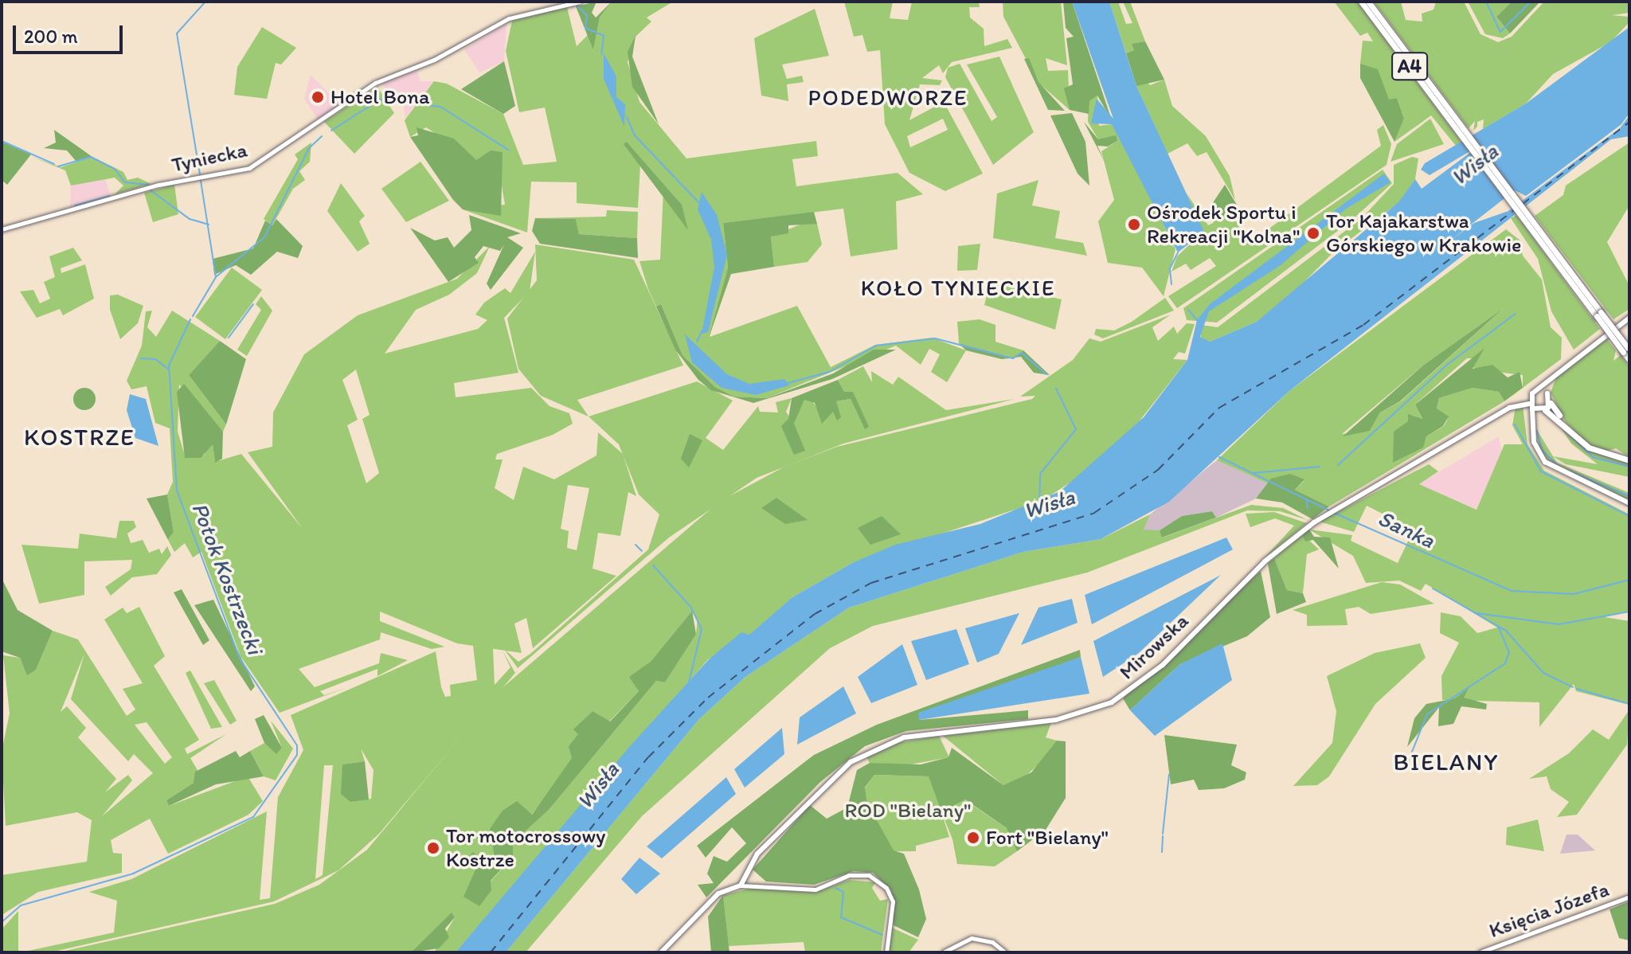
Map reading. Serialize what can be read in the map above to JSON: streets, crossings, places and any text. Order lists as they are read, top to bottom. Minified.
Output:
{"streets":{"highway":["A4"],"main road":["Mirowska"],"street":["Tyniecka","Księcia Józefa"]},"districts":["PODEDWORZE","KOŁO TYNIECKIE","KOSTRZE","BIELANY"],"water":["Wisła","Sanka","Potok Kostrzecki"],"parks":["ROD \"Bielany\""],"places":["Hotel Bona","Ośrodek Sportu i Rekreacji \"Kolna\"","Tor Kajakarstwa Górskiego w Krakowie","Fort \"Bielany\"","Tor motocrossowy Kostrze"],"scale_bar":"200 m"}
